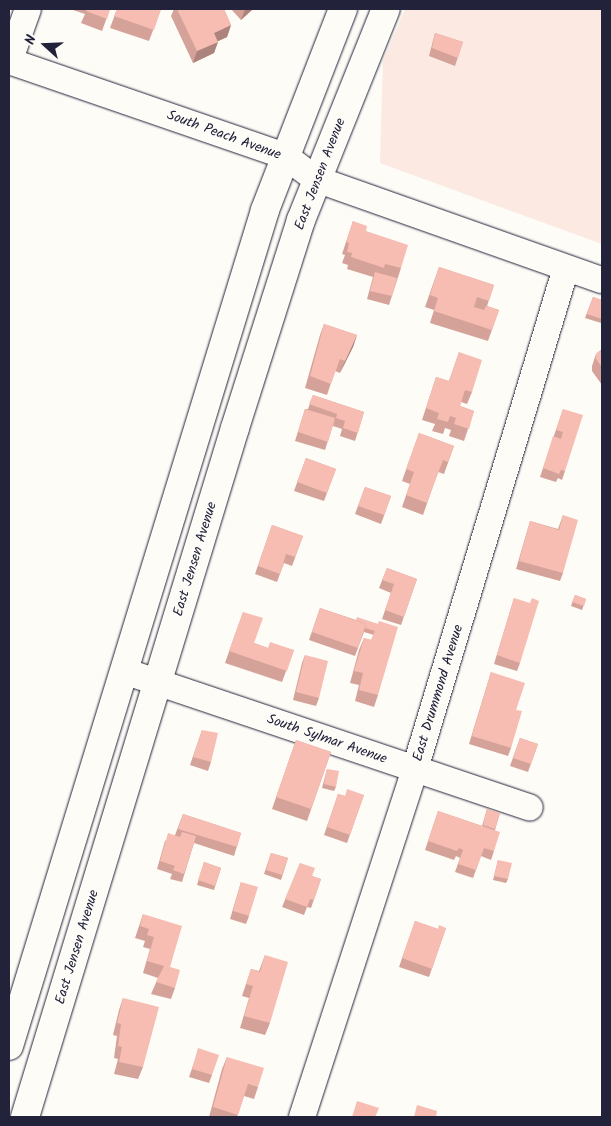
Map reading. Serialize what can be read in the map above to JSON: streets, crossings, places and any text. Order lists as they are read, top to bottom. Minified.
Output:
{"streets":{"main road":["East Jensen Avenue"],"street":["South Peach Avenue","East Drummond Avenue","South Sylmar Avenue"]},"crossings":[["South Peach Avenue","East Jensen Avenue"],["South Peach Avenue","East Drummond Avenue"],["East Jensen Avenue","South Sylmar Avenue"],["East Drummond Avenue","South Sylmar Avenue"]],"north":"left"}
